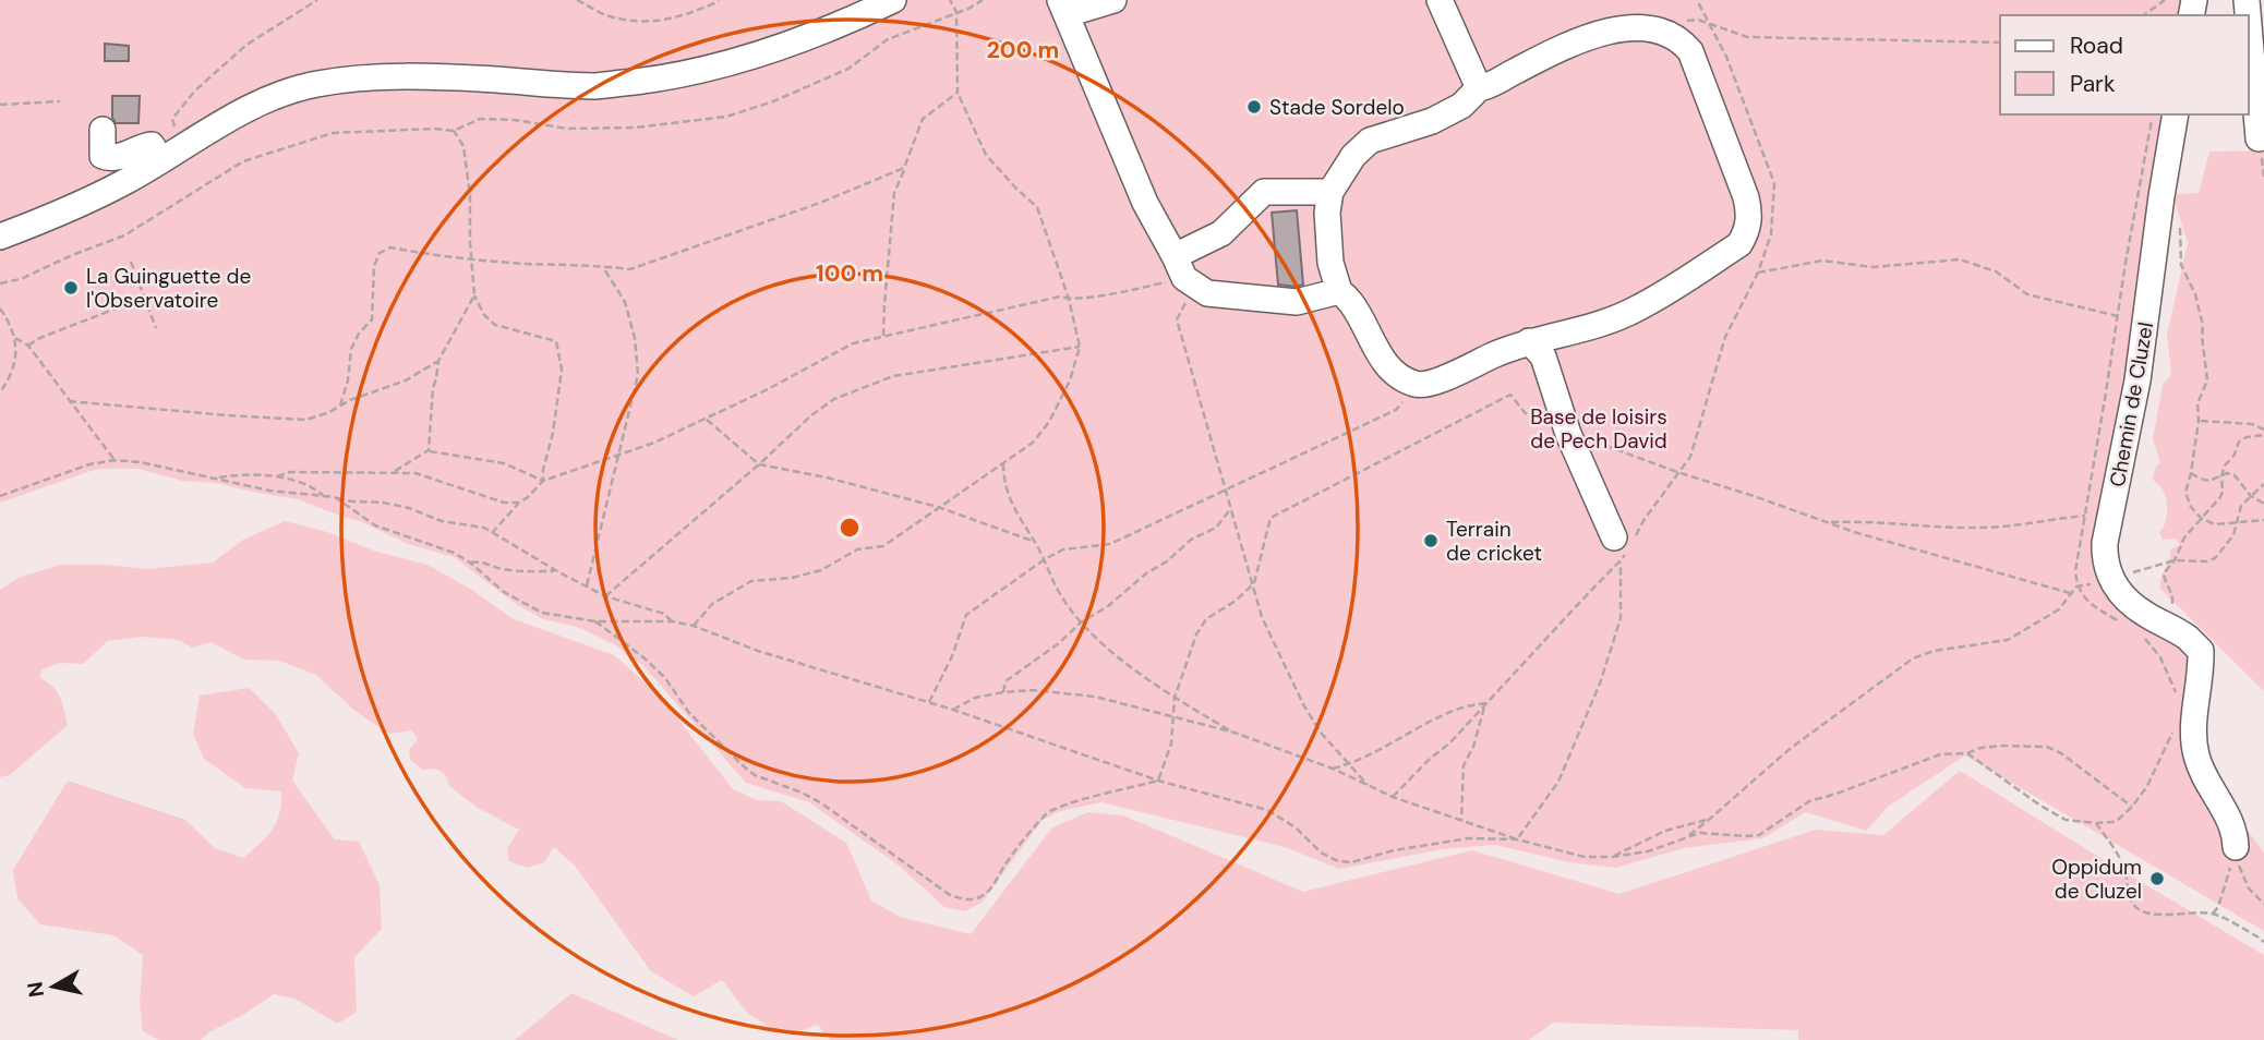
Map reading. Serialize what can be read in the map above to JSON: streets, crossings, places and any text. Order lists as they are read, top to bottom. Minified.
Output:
{"streets":{"street":["Chemin de Cluzel"]},"parks":["Base de loisirs de Pech David"],"places":["Stade Sordelo","La Guinguette de l'Observatoire","Terrain de cricket","Oppidum de Cluzel"],"legend":["Road","Park"],"north":"left","rings":["200 m","100 m"]}
